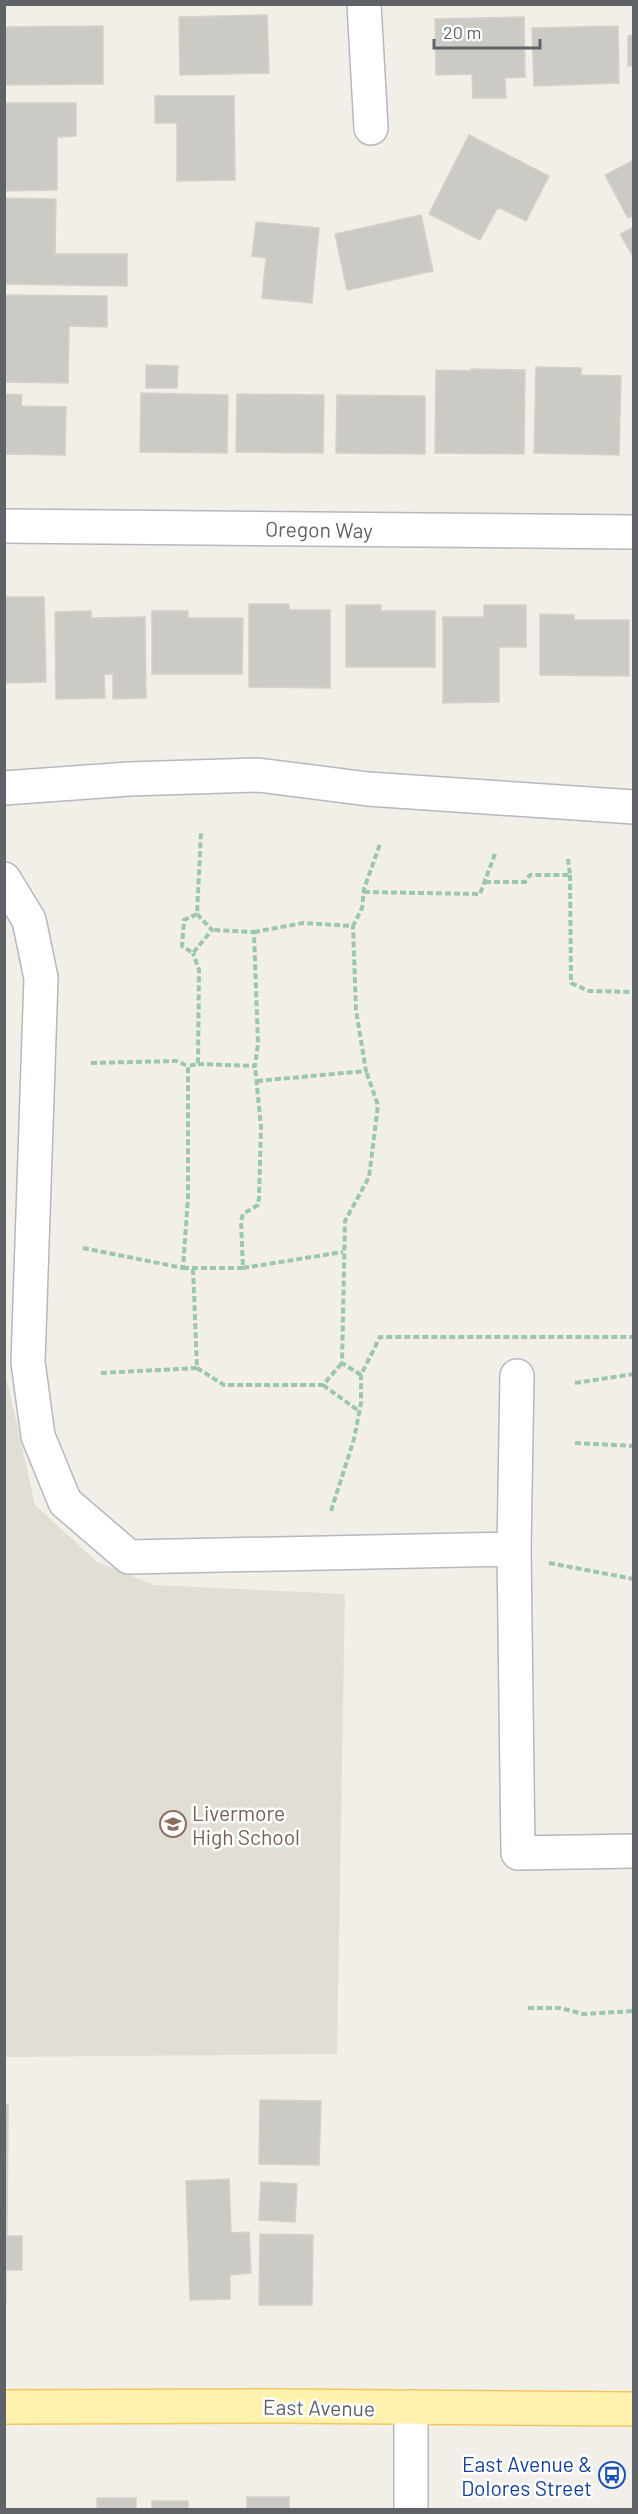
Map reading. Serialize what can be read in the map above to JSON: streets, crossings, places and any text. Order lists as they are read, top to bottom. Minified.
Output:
{"streets":{"main road":["East Avenue"],"street":["Oregon Way"]},"places":{"school or university":["Livermore High School"],"bus stop":["East Avenue & Dolores Street"]},"scale_bar":"20 m"}
